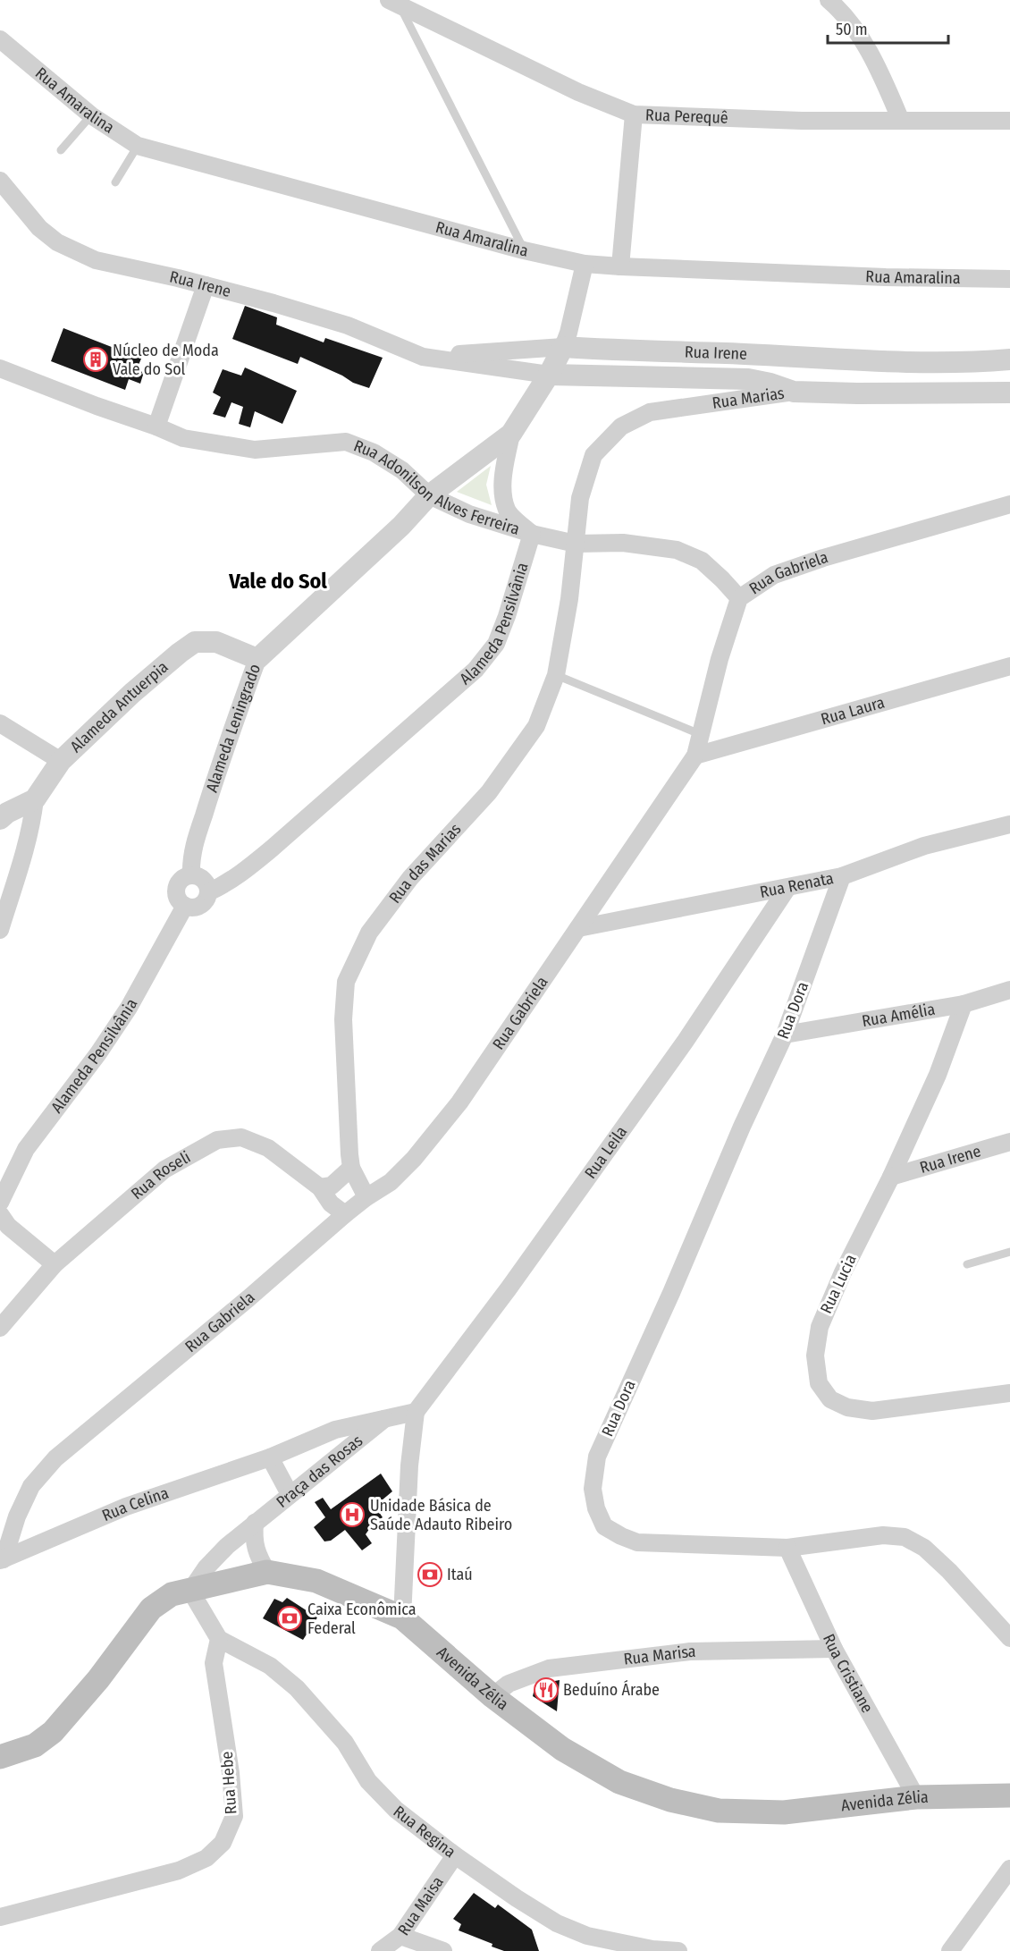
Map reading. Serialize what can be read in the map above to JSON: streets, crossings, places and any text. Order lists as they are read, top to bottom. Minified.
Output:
{"streets":{"main road":["Avenida Zélia"],"street":["Rua Amaralina","Rua Perequê","Rua Irene","Rua Marias","Rua Adonilson Alves Ferreira","Rua Gabriela","Alameda Pensilvânia","Alameda Antuerpia","Rua Laura","Alameda Leningrado","Rua das Marias","Rua Renata","Rua Dora","Rua Amélia","Rua Leila","Rua Roseli","Rua Lucia","Praça das Rosas","Rua Celina","Rua Marisa","Rua Cristiane","Rua Hebe","Rua Regina","Rua Maisa"]},"crossings":[["Rua Irene","Rua Marias"],["Rua Irene","Rua Lucia"],["Rua Marias","Rua Adonilson Alves Ferreira"],["Rua Marias","Rua das Marias"],["Rua Adonilson Alves Ferreira","Rua Gabriela"],["Rua Adonilson Alves Ferreira","Alameda Pensilvânia"],["Rua Adonilson Alves Ferreira","Alameda Leningrado"],["Rua Adonilson Alves Ferreira","Rua das Marias"],["Rua Gabriela","Rua Laura"],["Rua Gabriela","Rua das Marias"],["Rua Gabriela","Rua Renata"],["Rua Gabriela","Rua Roseli"],["Rua Gabriela","Rua Celina"],["Alameda Pensilvânia","Alameda Leningrado"],["Alameda Antuerpia","Alameda Leningrado"],["Rua Renata","Rua Dora"],["Rua Renata","Rua Leila"],["Rua Dora","Rua Amélia"],["Rua Dora","Rua Cristiane"],["Rua Amélia","Rua Lucia"],["Rua Leila","Rua Celina"],["Praça das Rosas","Rua Celina"],["Praça das Rosas","Avenida Zélia"],["Rua Marisa","Rua Cristiane"],["Rua Marisa","Avenida Zélia"],["Rua Cristiane","Avenida Zélia"],["Rua Hebe","Rua Regina"],["Rua Regina","Rua Maisa"]],"districts":["Vale do Sol"],"places":{"building":["Núcleo de Moda Vale do Sol"],"hospital":["Unidade Básica de Saúde Adauto Ribeiro"],"bank":["Itaú","Caixa Econômica Federal"],"restaurant":["Beduíno Árabe"]},"scale_bar":"50 m"}
